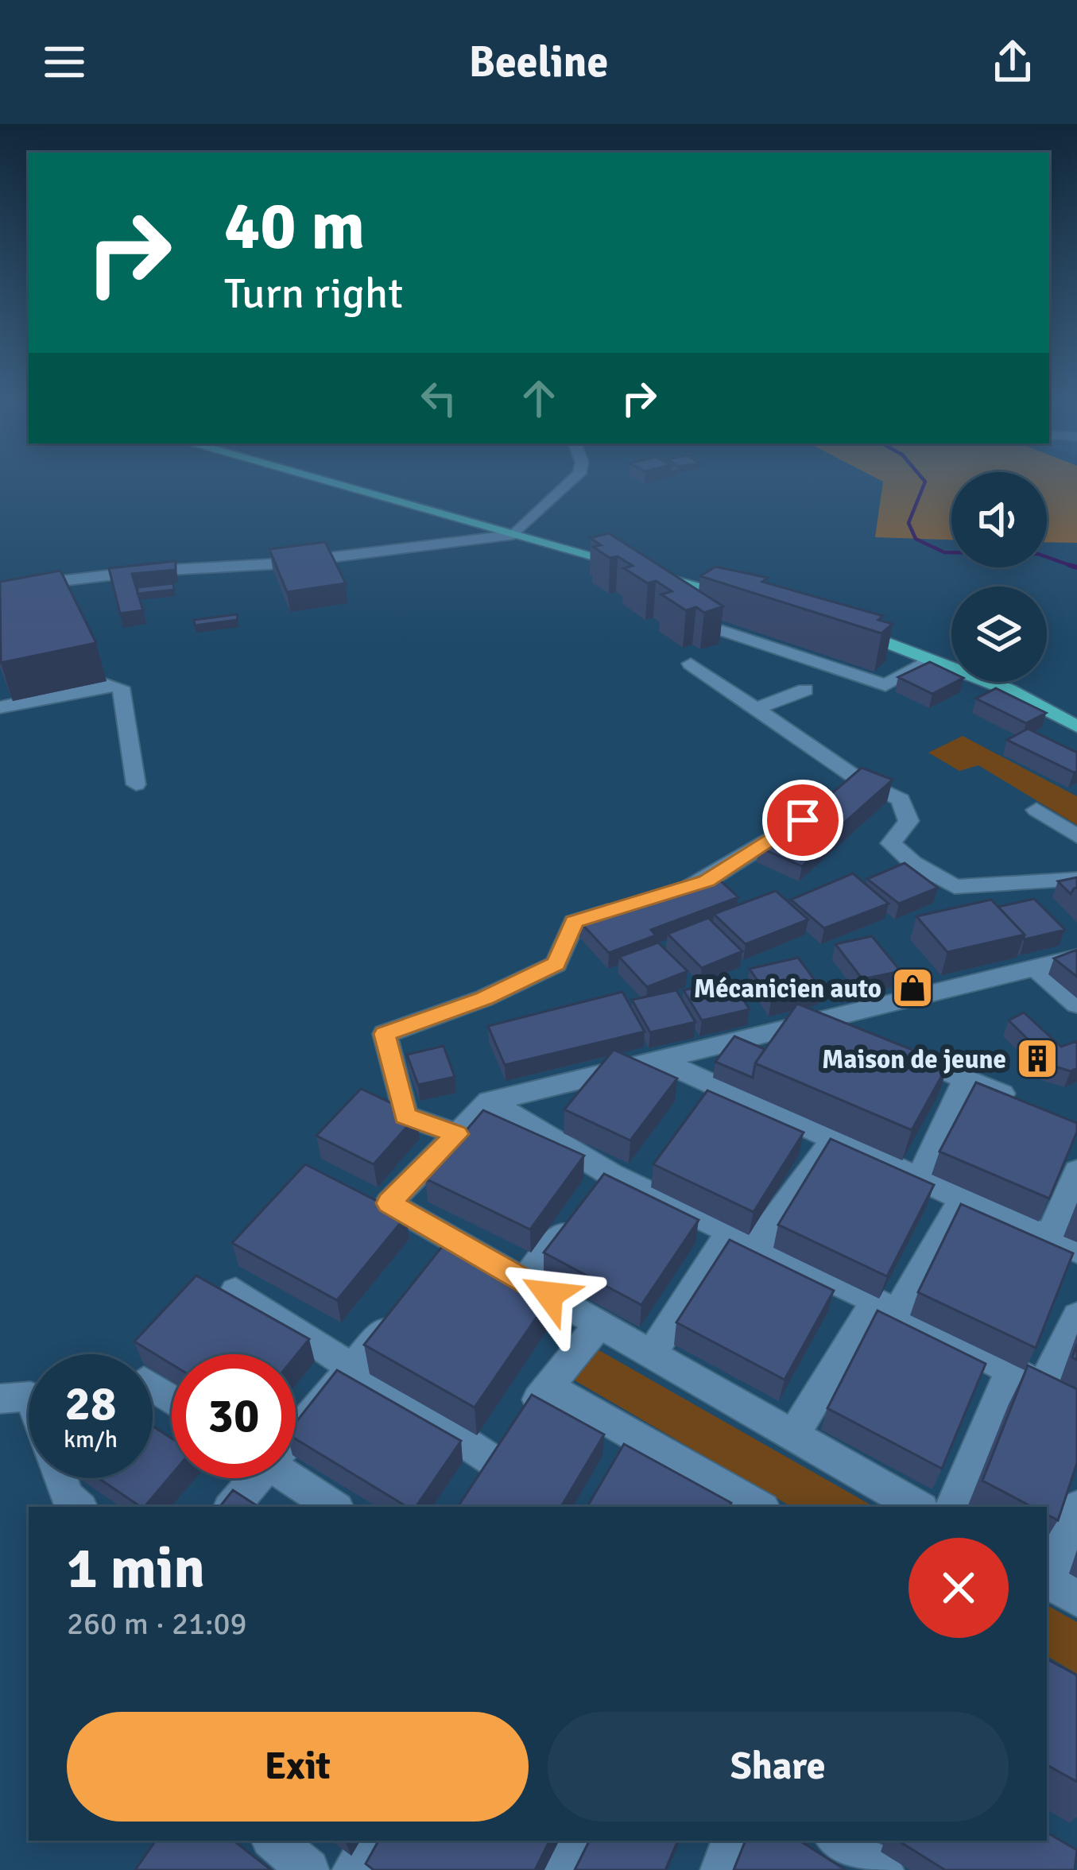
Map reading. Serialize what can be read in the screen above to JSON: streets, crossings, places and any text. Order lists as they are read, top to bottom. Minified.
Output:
{"places":{"shop":["Mécanicien auto"],"building":["Maison de jeune"]},"page":{"header":"Beeline","turn":["40 m","Turn right"],"speed":"28 km/h","limit":"30","heading":["1 min","260 m · 21:09"],"buttons":["Exit","Share"]}}
